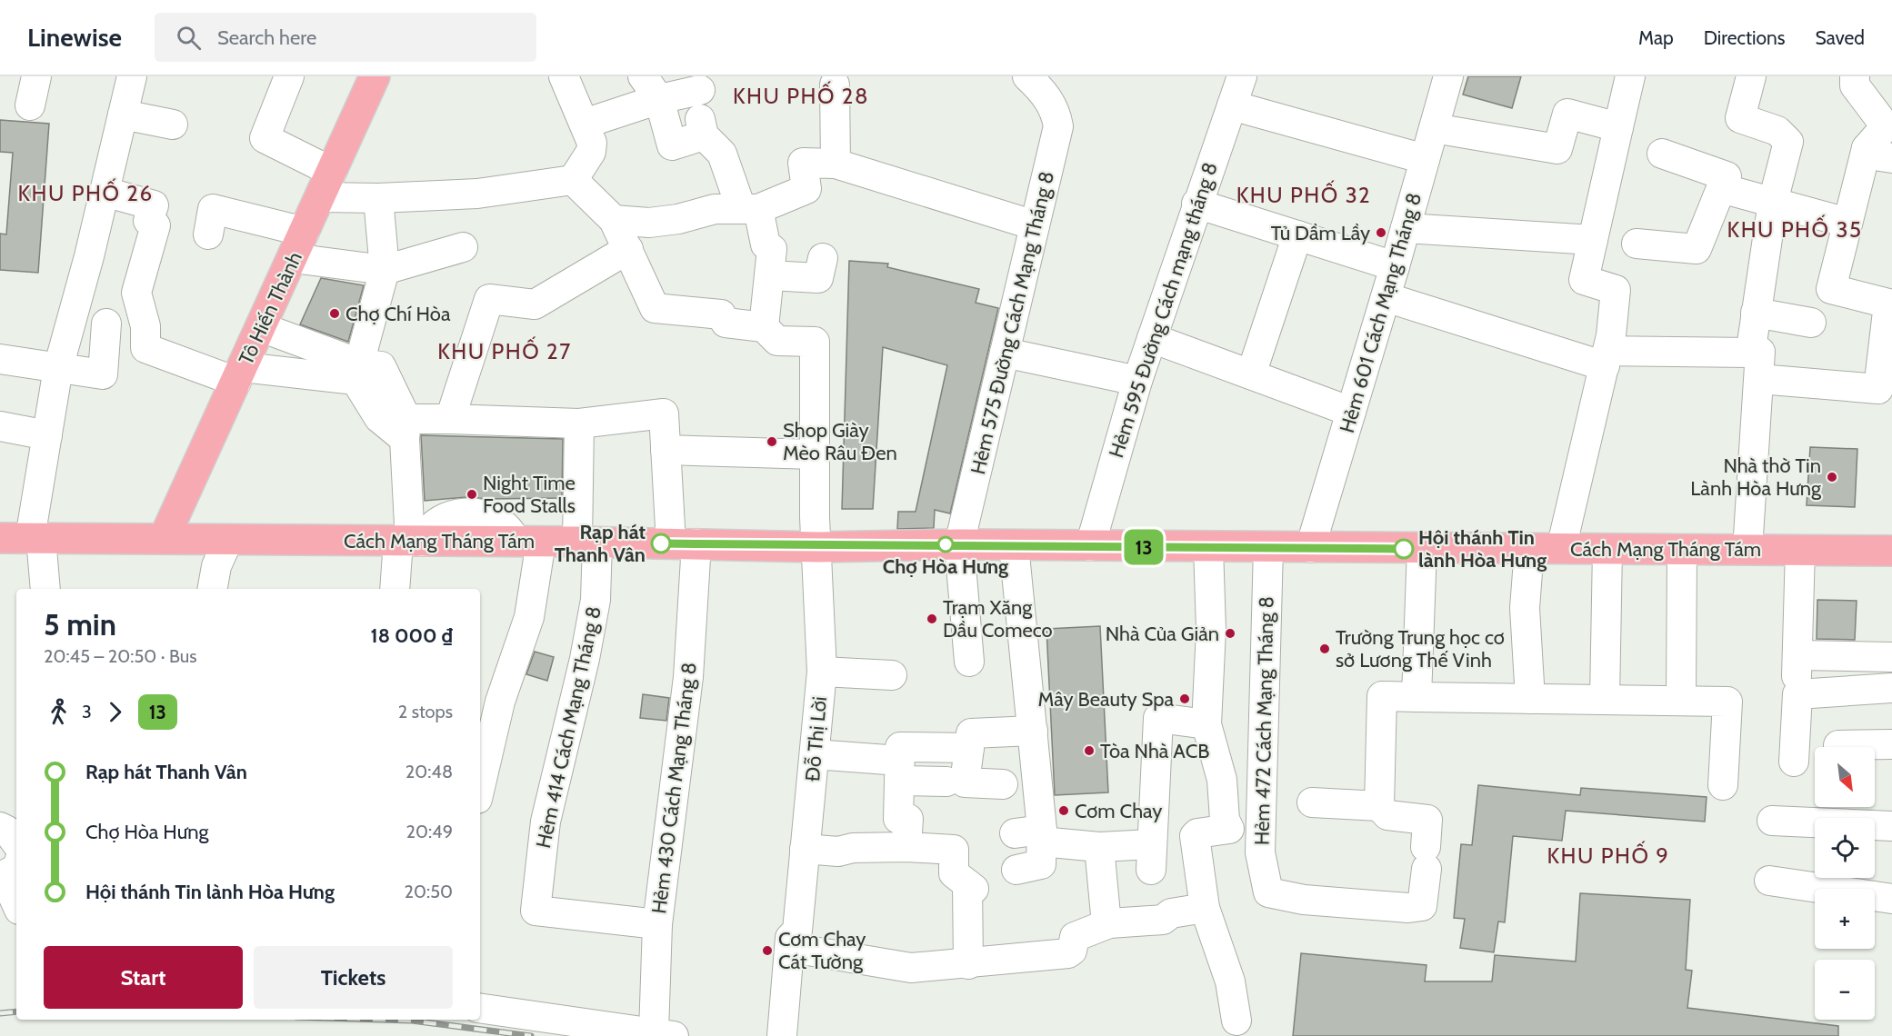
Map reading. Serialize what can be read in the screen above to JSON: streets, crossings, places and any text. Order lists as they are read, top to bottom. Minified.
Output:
{"streets":{"main road":["Tô Hiến Thành","Cách Mạng Tháng Tám"],"street":["Hẻm 595 Đường Cách mạng tháng 8","Hẻm 601 Cách Mạng Tháng 8","Hẻm 575 Đường Cách Mạng Tháng 8","Hẻm 472 Cách Mạng Tháng 8","Hẻm 414 Cách Mạng Tháng 8","Đỗ Thị Lời","Hẻm 430 Cách Mạng Tháng 8"]},"crossings":[["Tô Hiến Thành","Cách Mạng Tháng Tám"],["Hẻm 595 Đường Cách mạng tháng 8","Hẻm 601 Cách Mạng Tháng 8"],["Hẻm 595 Đường Cách mạng tháng 8","Cách Mạng Tháng Tám"],["Hẻm 601 Cách Mạng Tháng 8","Cách Mạng Tháng Tám"],["Hẻm 575 Đường Cách Mạng Tháng 8","Cách Mạng Tháng Tám"],["Cách Mạng Tháng Tám","Hẻm 472 Cách Mạng Tháng 8"],["Cách Mạng Tháng Tám","Hẻm 414 Cách Mạng Tháng 8"],["Cách Mạng Tháng Tám","Đỗ Thị Lời"],["Cách Mạng Tháng Tám","Hẻm 430 Cách Mạng Tháng 8"],["Hẻm 414 Cách Mạng Tháng 8","Hẻm 430 Cách Mạng Tháng 8"]],"districts":["KHU PHỐ 28","KHU PHỐ 26","KHU PHỐ 32","KHU PHỐ 35","KHU PHỐ 27","KHU PHỐ 9"],"places":["Tủ Dầm Lầy","Chợ Chí Hòa","Shop Giày Mèo Râu Đen","Nhà thờ Tin Lành Hòa Hưng","Night Time Food Stalls","Rạp hát Thanh Vân","Chợ Hòa Hưng","Hội thánh Tin lành Hòa Hưng","Trạm Xăng Dầu Comeco","Nhà Của Giản","Trường Trung học cơ sở Lương Thế Vinh","Mây Beauty Spa","Tòa Nhà ACB","Cơm Chay","Cơm Chay Cát Tường"],"lines":["bus line 13"],"north":"bottom right","page":{"header":"Linewise","search":"Search here","nav":["Map","Directions","Saved"],"on_map":"13","heading":["5 min","20:45 – 20:50 · Bus","18 000 ₫"],"legs":["3","13","2 stops"],"list":[{"name":"Rạp hát Thanh Vân","value":"20:48"},{"name":"Chợ Hòa Hưng","value":"20:49"},{"name":"Hội thánh Tin lành Hòa Hưng","value":"20:50"}],"map_buttons":["+","−"],"buttons":["Start","Tickets"]}}
